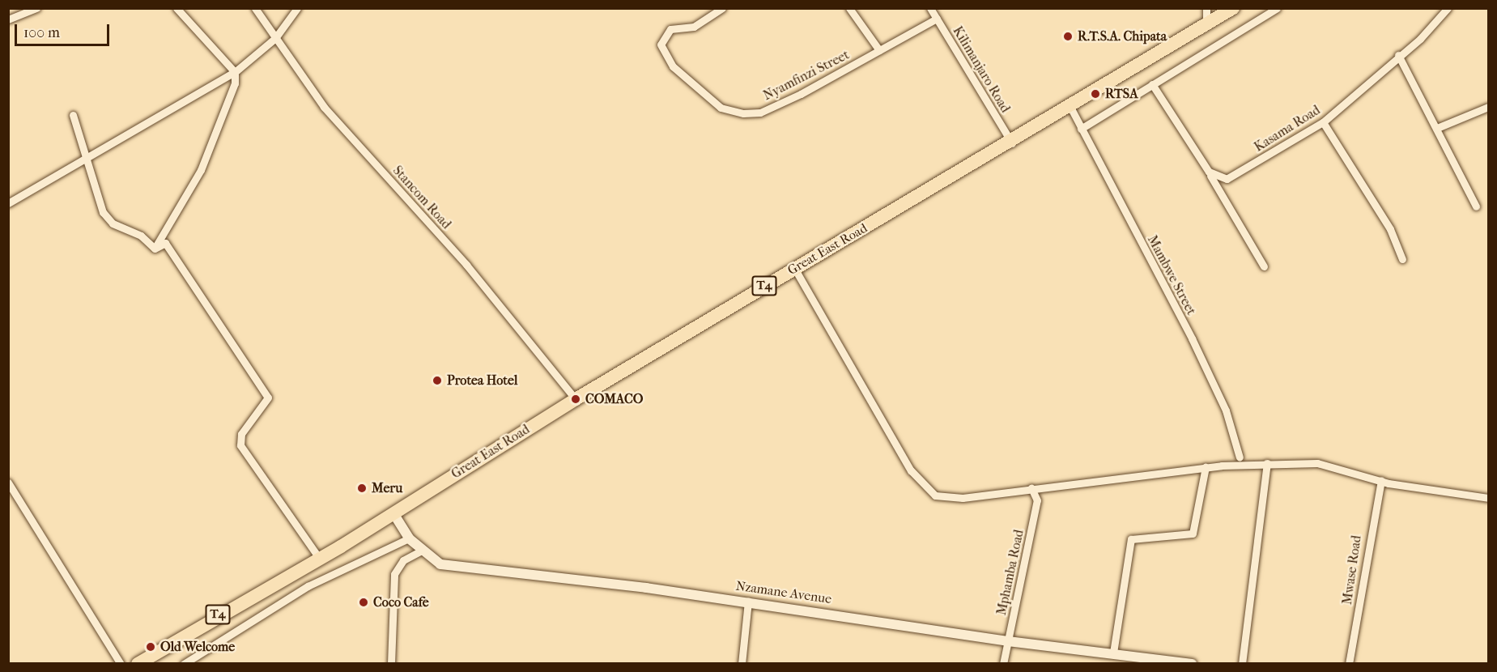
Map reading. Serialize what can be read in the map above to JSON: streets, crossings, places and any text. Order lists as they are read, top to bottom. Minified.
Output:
{"streets":{"highway":["Great East Road","T4"],"street":["Kilimanjaro Road","Nyamfinzi Street","Kasama Road","Stancom Road","Mambwe Street","Mwase Road","Mphamba Road","Nzamane Avenue"]},"crossings":[["Kilimanjaro Road","Nyamfinzi Street"],["Kilimanjaro Road","Great East Road"],["Stancom Road","Great East Road"],["Great East Road","Mambwe Street"],["Great East Road","Nzamane Avenue"],["Mphamba Road","Nzamane Avenue"]],"places":["R.T.S.A. Chipata","RTSA","Protea Hotel","COMACO","Meru","Coco Cafe","Old Welcome"],"scale_bar":"100 m"}
